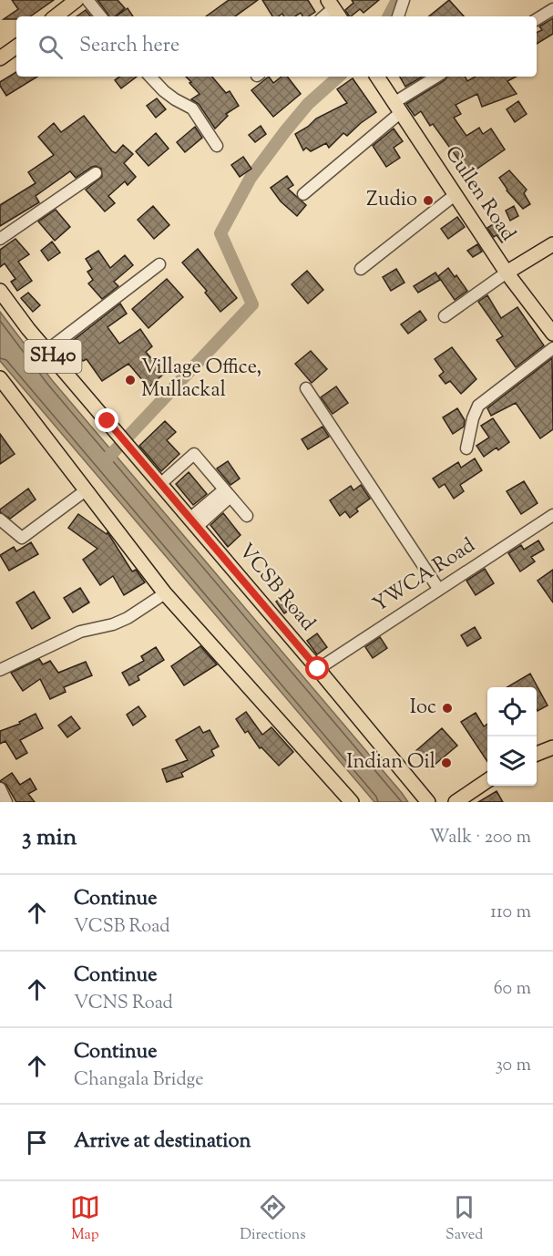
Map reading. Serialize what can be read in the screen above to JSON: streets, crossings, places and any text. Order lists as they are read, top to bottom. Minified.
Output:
{"streets":{"main road":["Cullen Road","SH40","VCSB Road"],"street":["YWCA Road"]},"crossings":[["SH40","VCSB Road"],["YWCA Road","VCSB Road"]],"places":["Zudio","Village Office, Mullackal","Ioc","Indian Oil"],"page":{"search":"Search here","heading":["3 min","Walk · 200 m"],"list":[["Continue","VCSB Road","110 m"],["Continue","VCNS Road","60 m"],["Continue","Changala Bridge","30 m"],"Arrive at destination"],"nav":["Map","Directions","Saved"]}}
